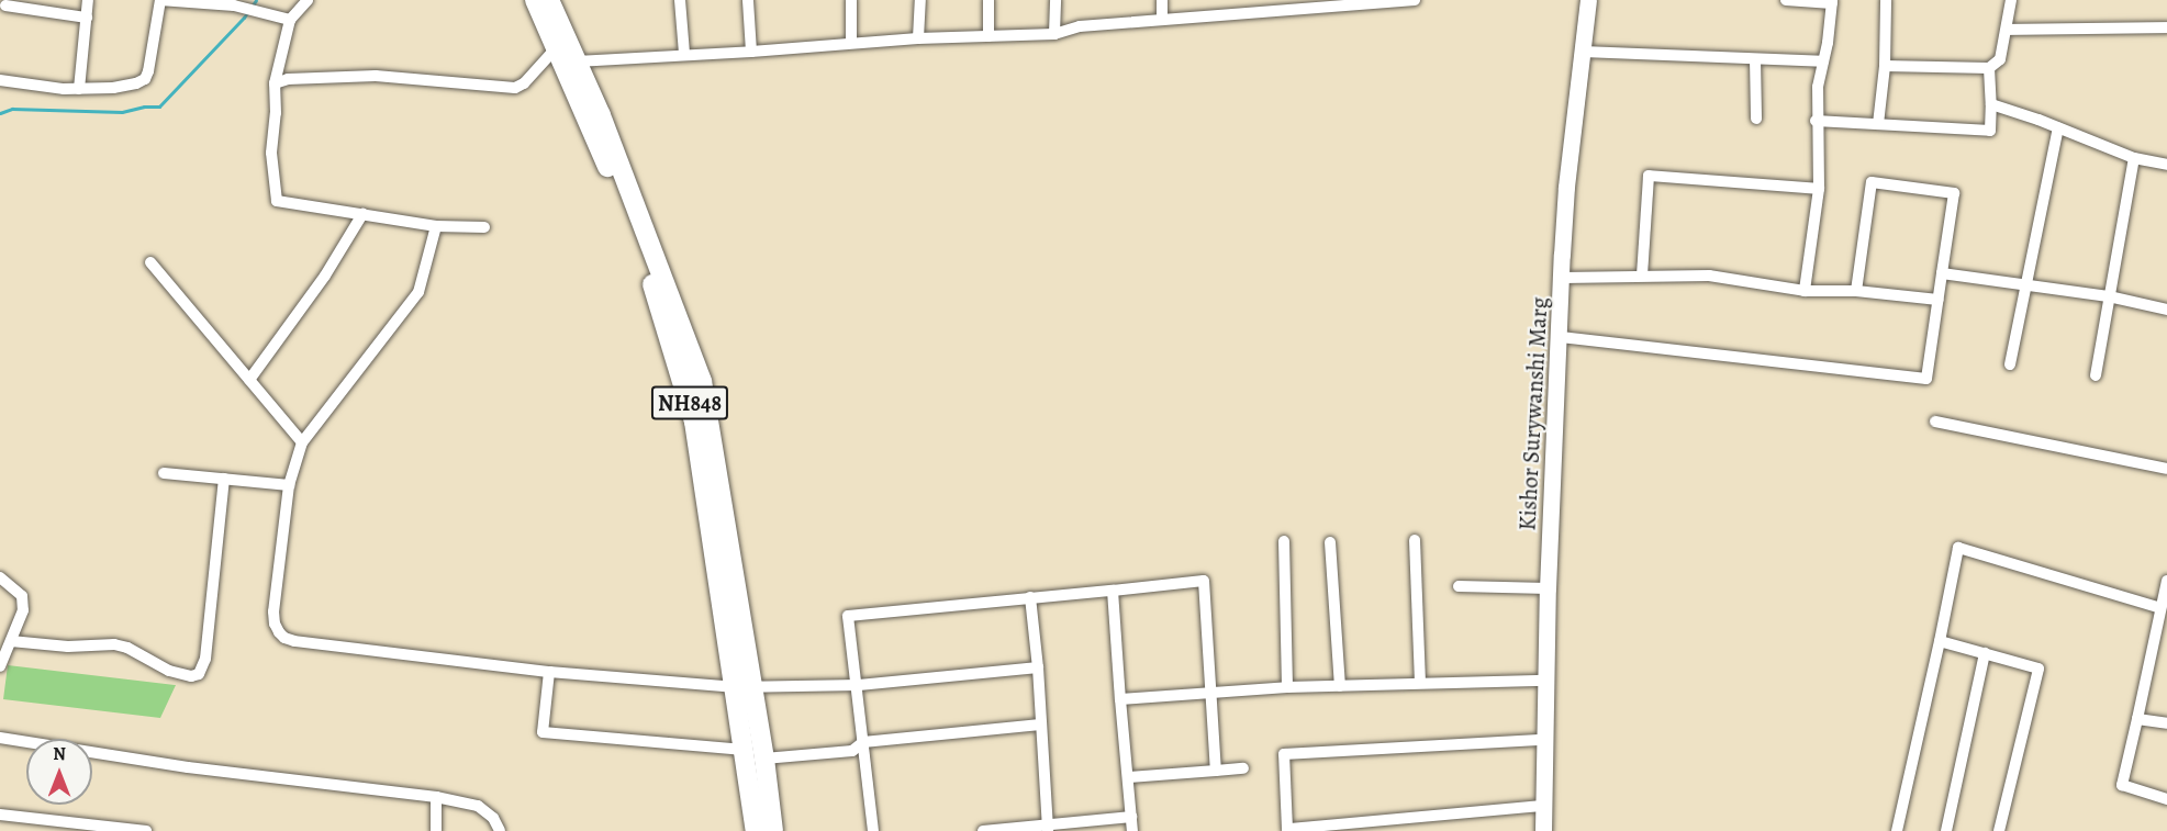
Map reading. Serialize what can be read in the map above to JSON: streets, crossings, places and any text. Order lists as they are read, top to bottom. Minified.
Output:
{"streets":{"highway":["NH848"],"street":["Kishor Surywanshi Marg"]},"north":"top"}
